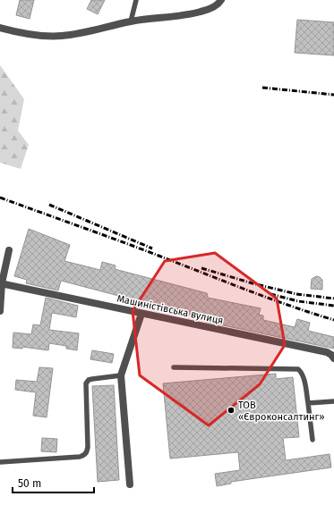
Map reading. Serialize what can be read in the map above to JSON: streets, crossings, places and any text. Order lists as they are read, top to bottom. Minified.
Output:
{"streets":{"street":["Машиністівська вулиця"]},"places":["ТОВ «Євроконсалтинг»"],"scale_bar":"50 m"}
